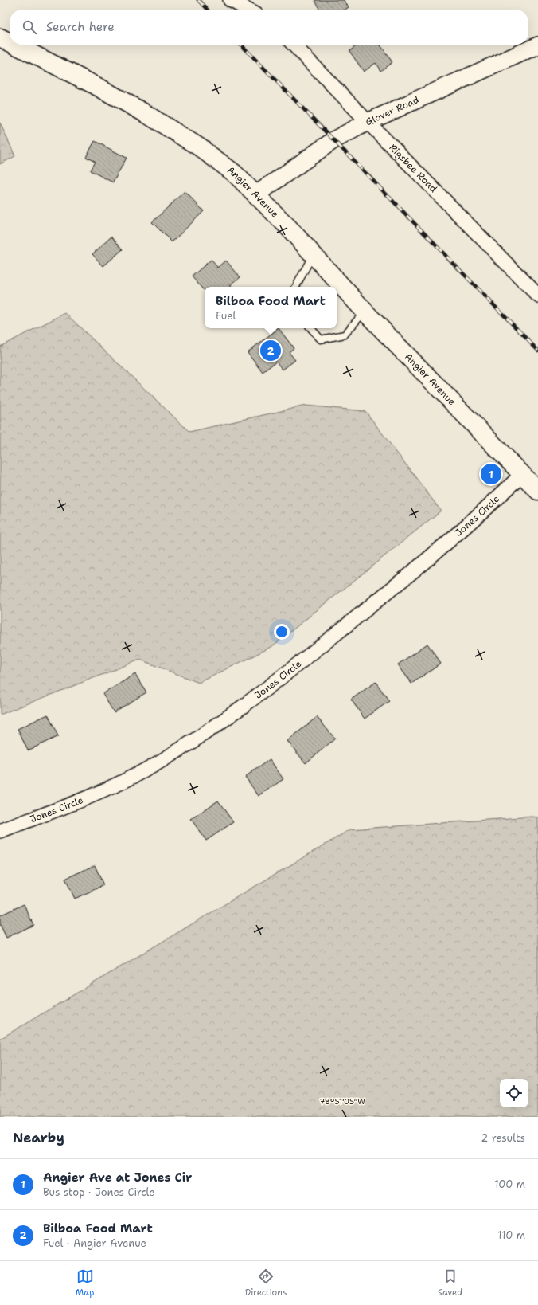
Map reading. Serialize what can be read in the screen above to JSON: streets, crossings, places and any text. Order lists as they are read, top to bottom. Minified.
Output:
{"streets":{"main road":["Angier Avenue"],"street":["Glover Road","Rigsbee Road","Jones Circle"]},"crossings":[["Glover Road","Rigsbee Road"],["Glover Road","Angier Avenue"],["Angier Avenue","Jones Circle"]],"page":{"search":"Search here","popup":["Bilboa Food Mart","Fuel"],"pins":["2","1"],"heading":["Nearby","2 results"],"list":[{"mark":"1","name":"Angier Ave at Jones Cir","note":"Bus stop · Jones Circle","value":"100 m"},{"mark":"2","name":"Bilboa Food Mart","note":"Fuel · Angier Avenue","value":"110 m"}],"nav":["Map","Directions","Saved"]},"coordinates":["78°51'05\"W"]}
